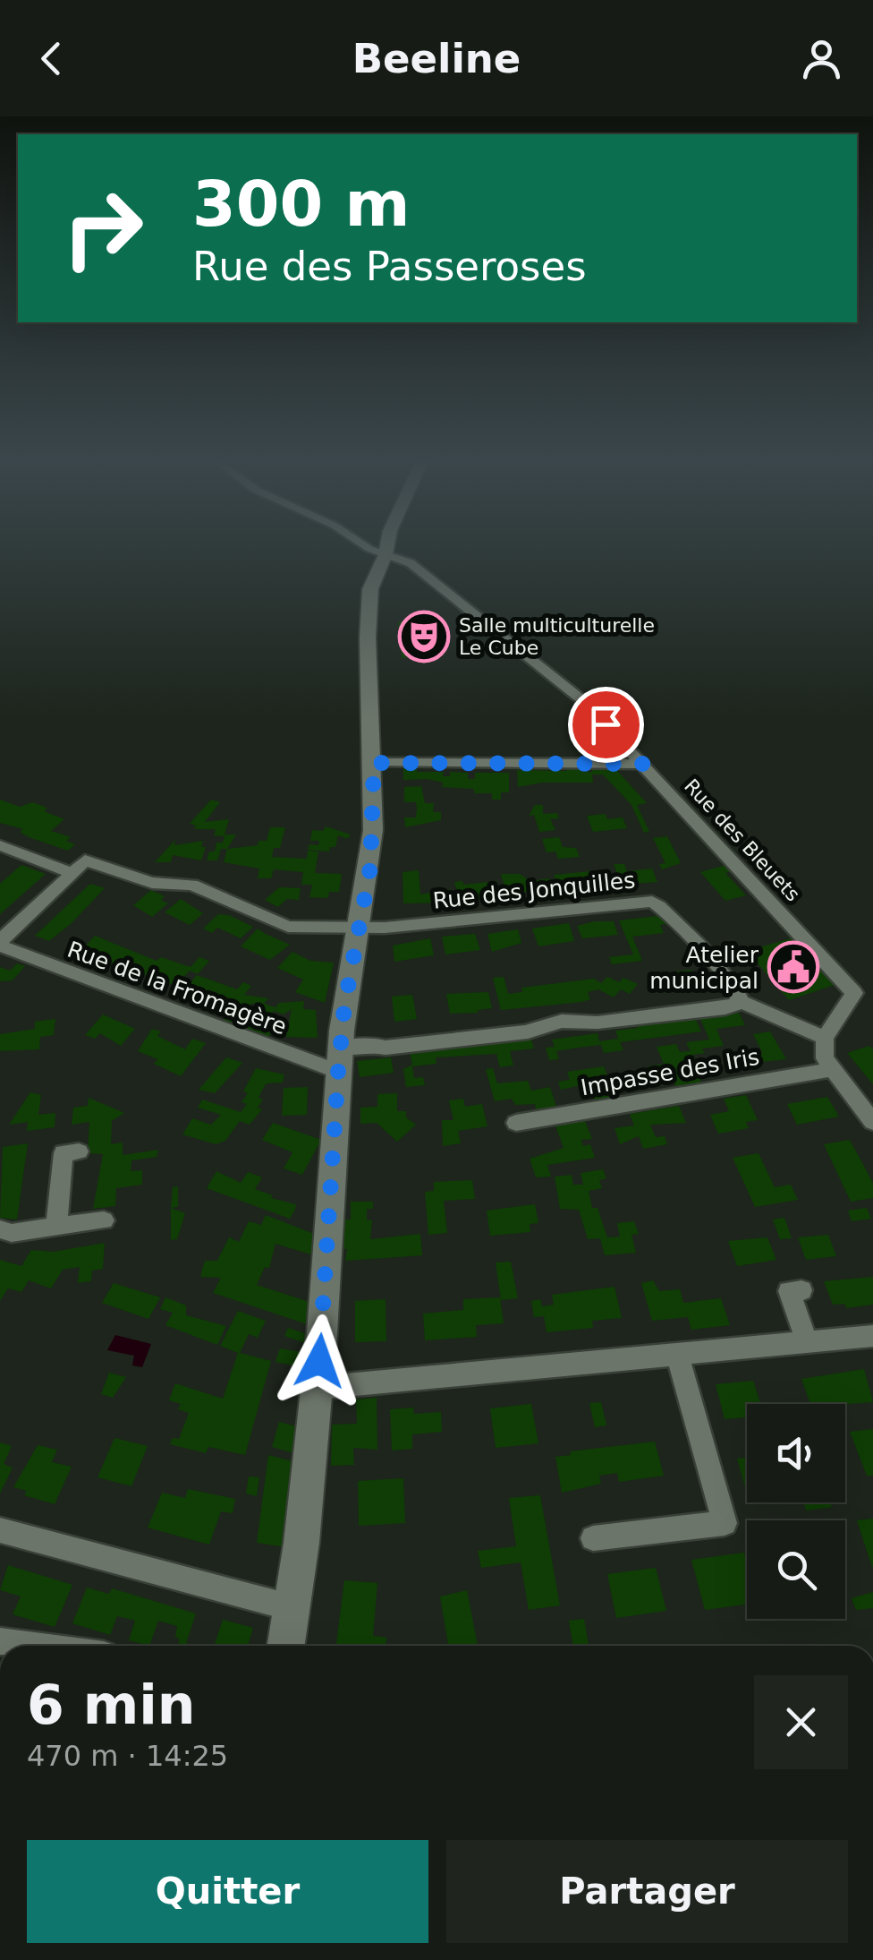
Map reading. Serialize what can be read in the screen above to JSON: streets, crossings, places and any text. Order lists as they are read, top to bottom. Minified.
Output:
{"streets":{"street":["Rue des Bleuets","Rue des Jonquilles","Rue de la Fromagère","Impasse des Iris"]},"places":{"theatre":["Salle multiculturelle Le Cube"],"public building":["Atelier municipal"]},"page":{"header":"Beeline","turn":["300 m","Rue des Passeroses"],"heading":["6 min","470 m · 14:25"],"buttons":["Quitter","Partager"]}}
